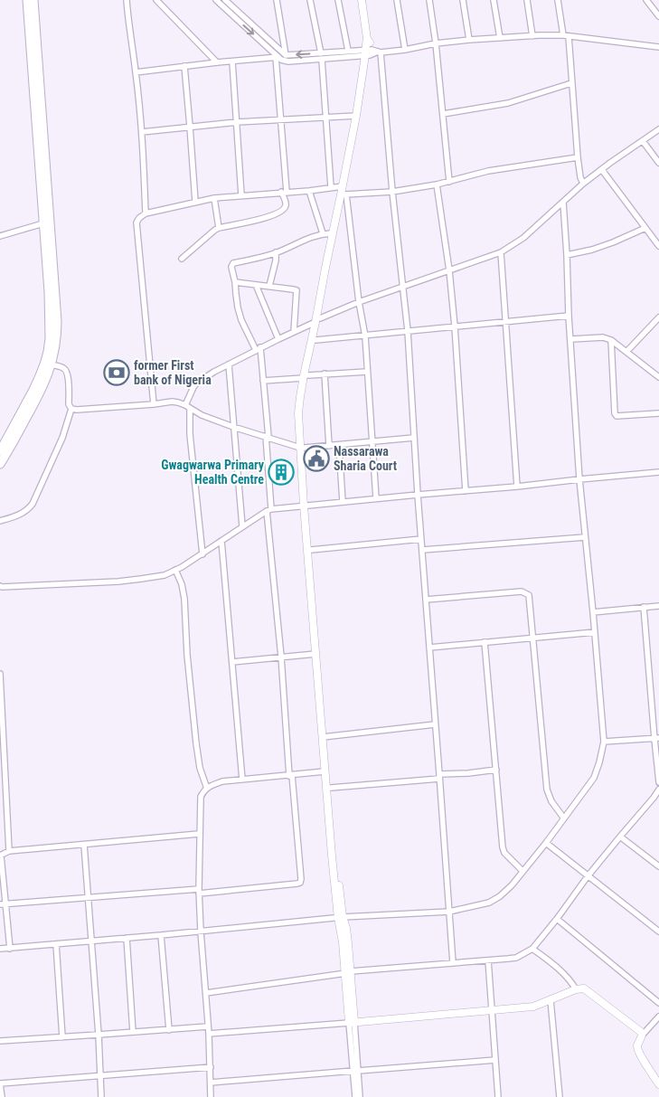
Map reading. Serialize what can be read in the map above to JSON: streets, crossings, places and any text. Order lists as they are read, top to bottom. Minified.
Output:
{"places":{"bank":["former First bank of Nigeria"],"public building":["Nassarawa Sharia Court"],"building":["Gwagwarwa Primary Health Centre"]}}
